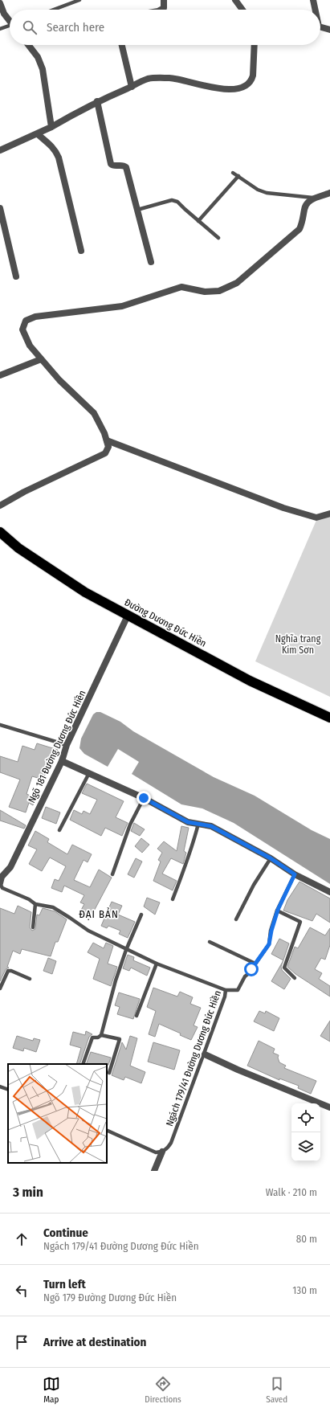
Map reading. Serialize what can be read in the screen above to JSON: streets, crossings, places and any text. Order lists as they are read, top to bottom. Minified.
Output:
{"streets":{"highway":["Đường Dương Đức Hiền"],"street":["Ngõ 181 Đường Dương Đức Hiền"],"lane":["Ngách 179/41 Đường Dương Đức Hiền"]},"crossings":[["Đường Dương Đức Hiền","Ngõ 181 Đường Dương Đức Hiền"]],"districts":["ĐẠI BẢN"],"parks":["Nghĩa trang Kim Sơn"],"page":{"search":"Search here","heading":["3 min","Walk · 210 m"],"list":[["Continue","Ngách 179/41 Đường Dương Đức Hiền","80 m"],["Turn left","Ngõ 179 Đường Dương Đức Hiền","130 m"],"Arrive at destination"],"nav":["Map","Directions","Saved"]}}
